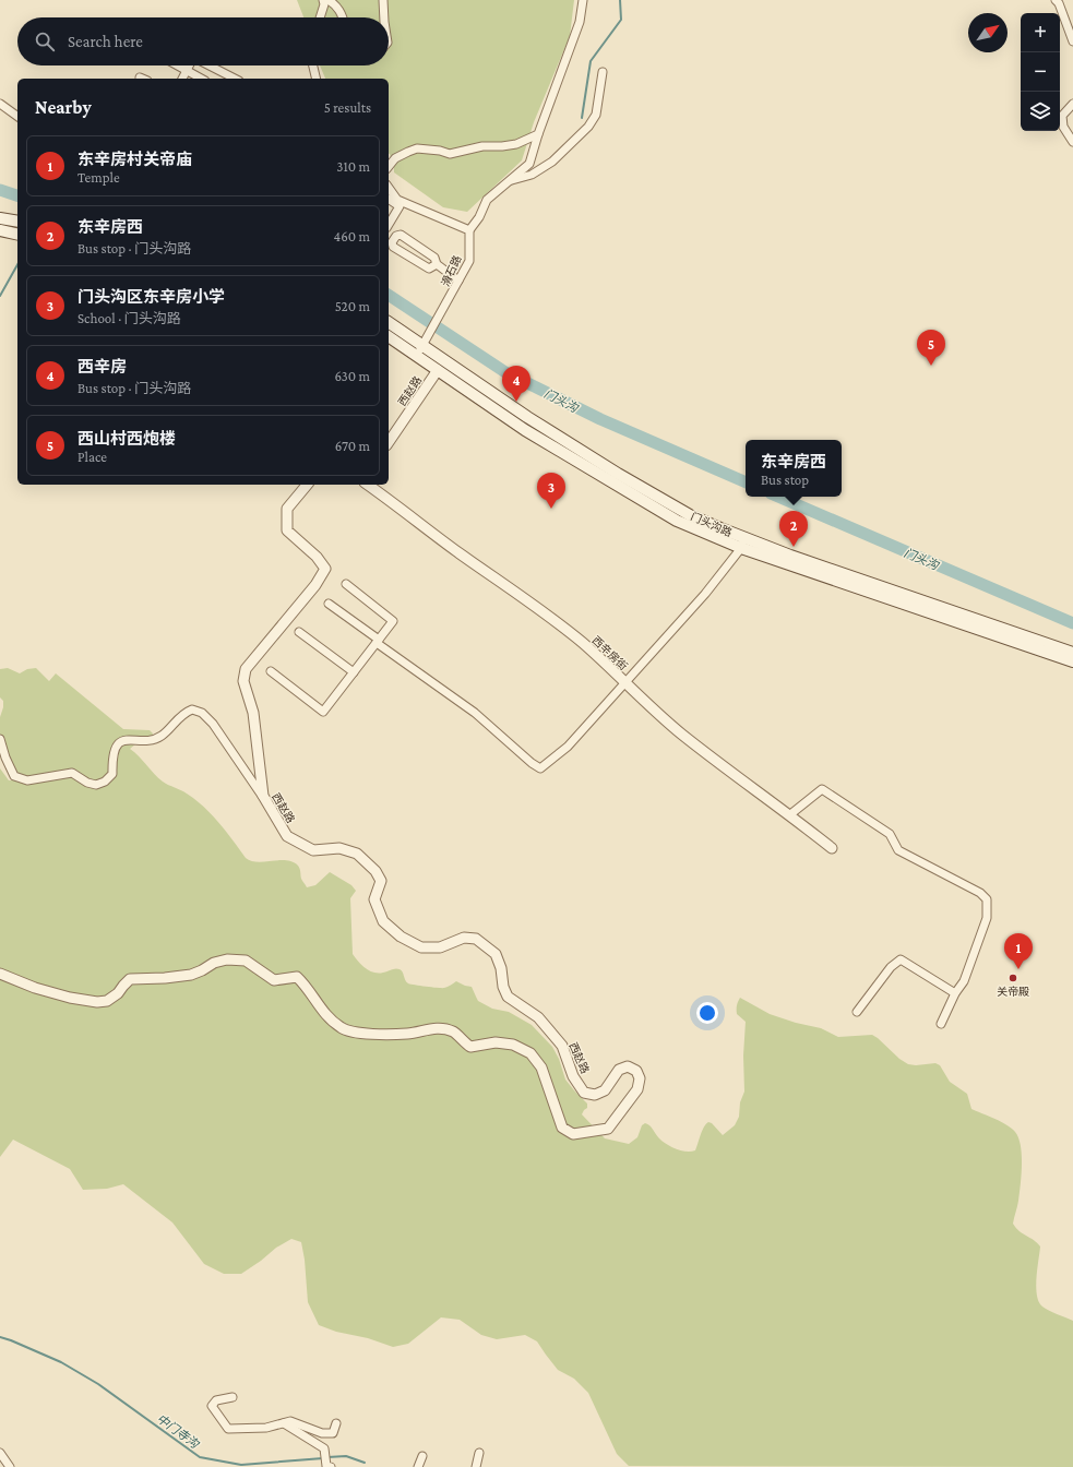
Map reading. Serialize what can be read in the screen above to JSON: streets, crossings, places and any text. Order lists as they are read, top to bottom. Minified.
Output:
{"streets":{"main road":["门头沟路"],"street":["滑石路","西赵路","西辛房街"]},"crossings":[["滑石路","门头沟路"],["西赵路","门头沟路"]],"water":["门头沟","中门寺沟"],"places":["关帝殿"],"north":"top right","page":{"map_buttons":["+","−"],"search":"Search here","heading":["Nearby","5 results"],"list":[{"mark":"1","name":"东辛房村关帝庙","note":"Temple","value":"310 m"},{"mark":"2","name":"东辛房西","note":"Bus stop · 门头沟路","value":"460 m"},{"mark":"3","name":"门头沟区东辛房小学","note":"School · 门头沟路","value":"520 m"},{"mark":"4","name":"西辛房","note":"Bus stop · 门头沟路","value":"630 m"},{"mark":"5","name":"西山村西炮楼","note":"Place","value":"670 m"}],"pins":["5","4","3","2","1"],"popup":["东辛房西","Bus stop"]}}
